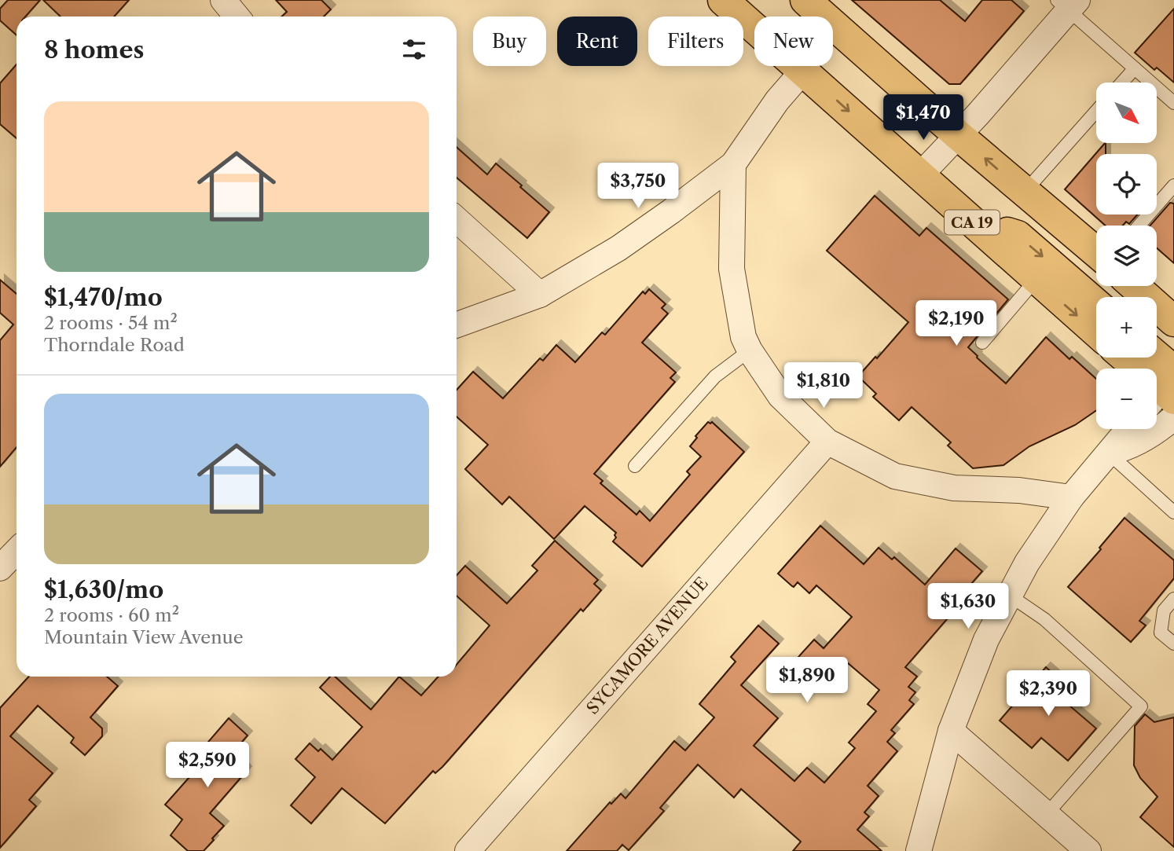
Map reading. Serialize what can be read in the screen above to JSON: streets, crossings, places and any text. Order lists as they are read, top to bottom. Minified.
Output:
{"streets":{"main road":["CA 19"],"street":["SYCAMORE AVENUE"]},"north":"bottom right","page":{"chip":["Buy","Rent","Filters","New"],"heading":"8 homes","map_buttons":["+","−"],"list":[{"name":"$1,470/mo","note":"2 rooms · 54 m² · Thorndale Road"},{"name":"$1,630/mo","note":"2 rooms · 60 m² · Mountain View Avenue"}],"price":["$1,470","$3,750","$2,190","$1,810","$1,630","$1,890","$2,390","$2,590"]}}
